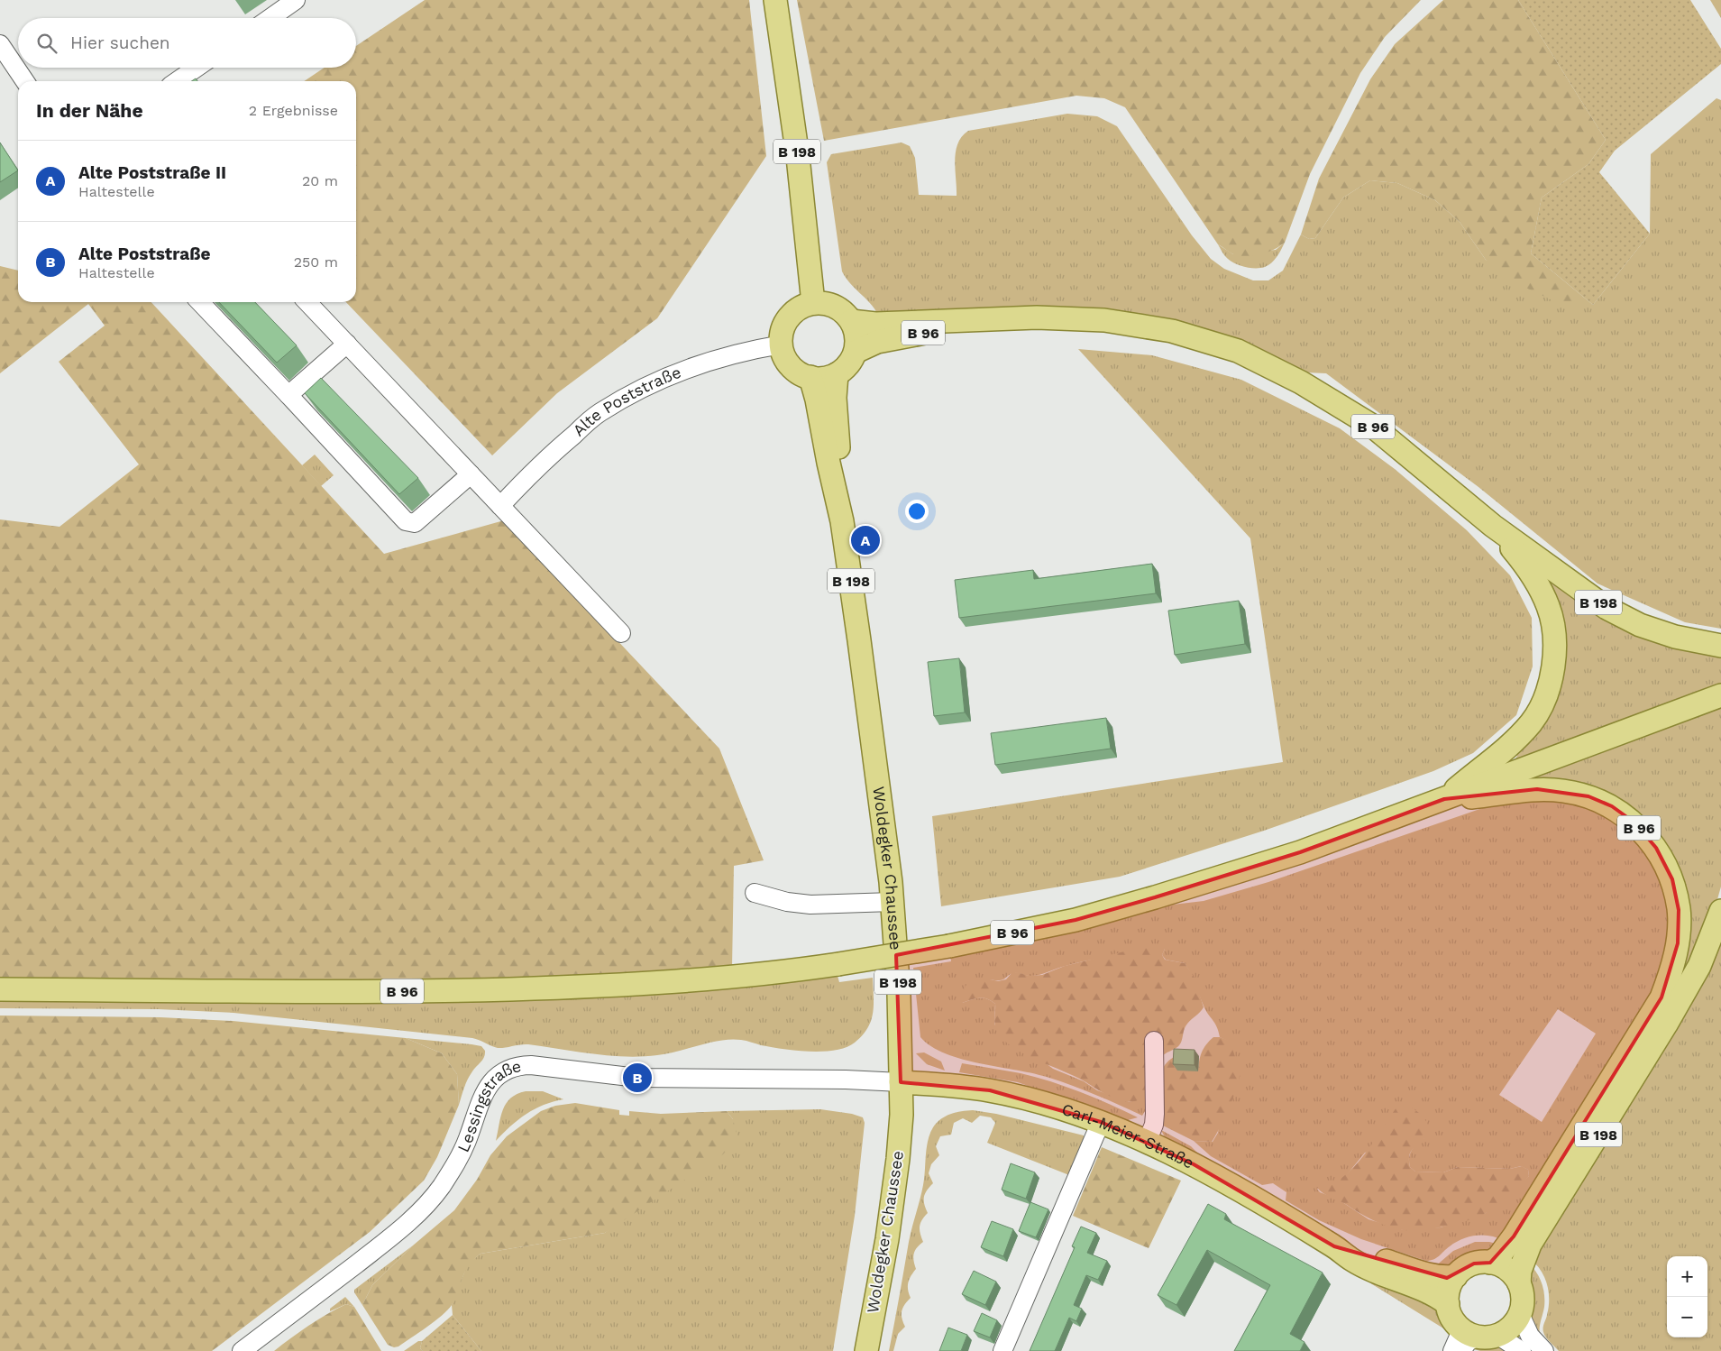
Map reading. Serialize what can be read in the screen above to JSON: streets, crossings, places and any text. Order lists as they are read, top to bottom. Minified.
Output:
{"streets":{"main road":["B 198","B 96","Woldegker Chaussee","Carl-Meier-Straße"],"street":["Alte Poststraße","Lessingstraße"]},"crossings":[["B 198","B 96"],["B 198","Alte Poststraße"],["B 198","Woldegker Chaussee"],["B 198","Carl-Meier-Straße"],["B 96","Alte Poststraße"],["B 96","Woldegker Chaussee"],["B 96","Carl-Meier-Straße"],["Alte Poststraße","Woldegker Chaussee"],["Woldegker Chaussee","Lessingstraße"],["Woldegker Chaussee","Carl-Meier-Straße"],["Lessingstraße","Carl-Meier-Straße"]],"page":{"search":"Hier suchen","heading":["In der Nähe","2 Ergebnisse"],"list":[{"mark":"A","name":"Alte Poststraße II","note":"Haltestelle","value":"20 m"},{"mark":"B","name":"Alte Poststraße","note":"Haltestelle","value":"250 m"}],"pins":["A","B"],"map_buttons":["+","−"]}}
